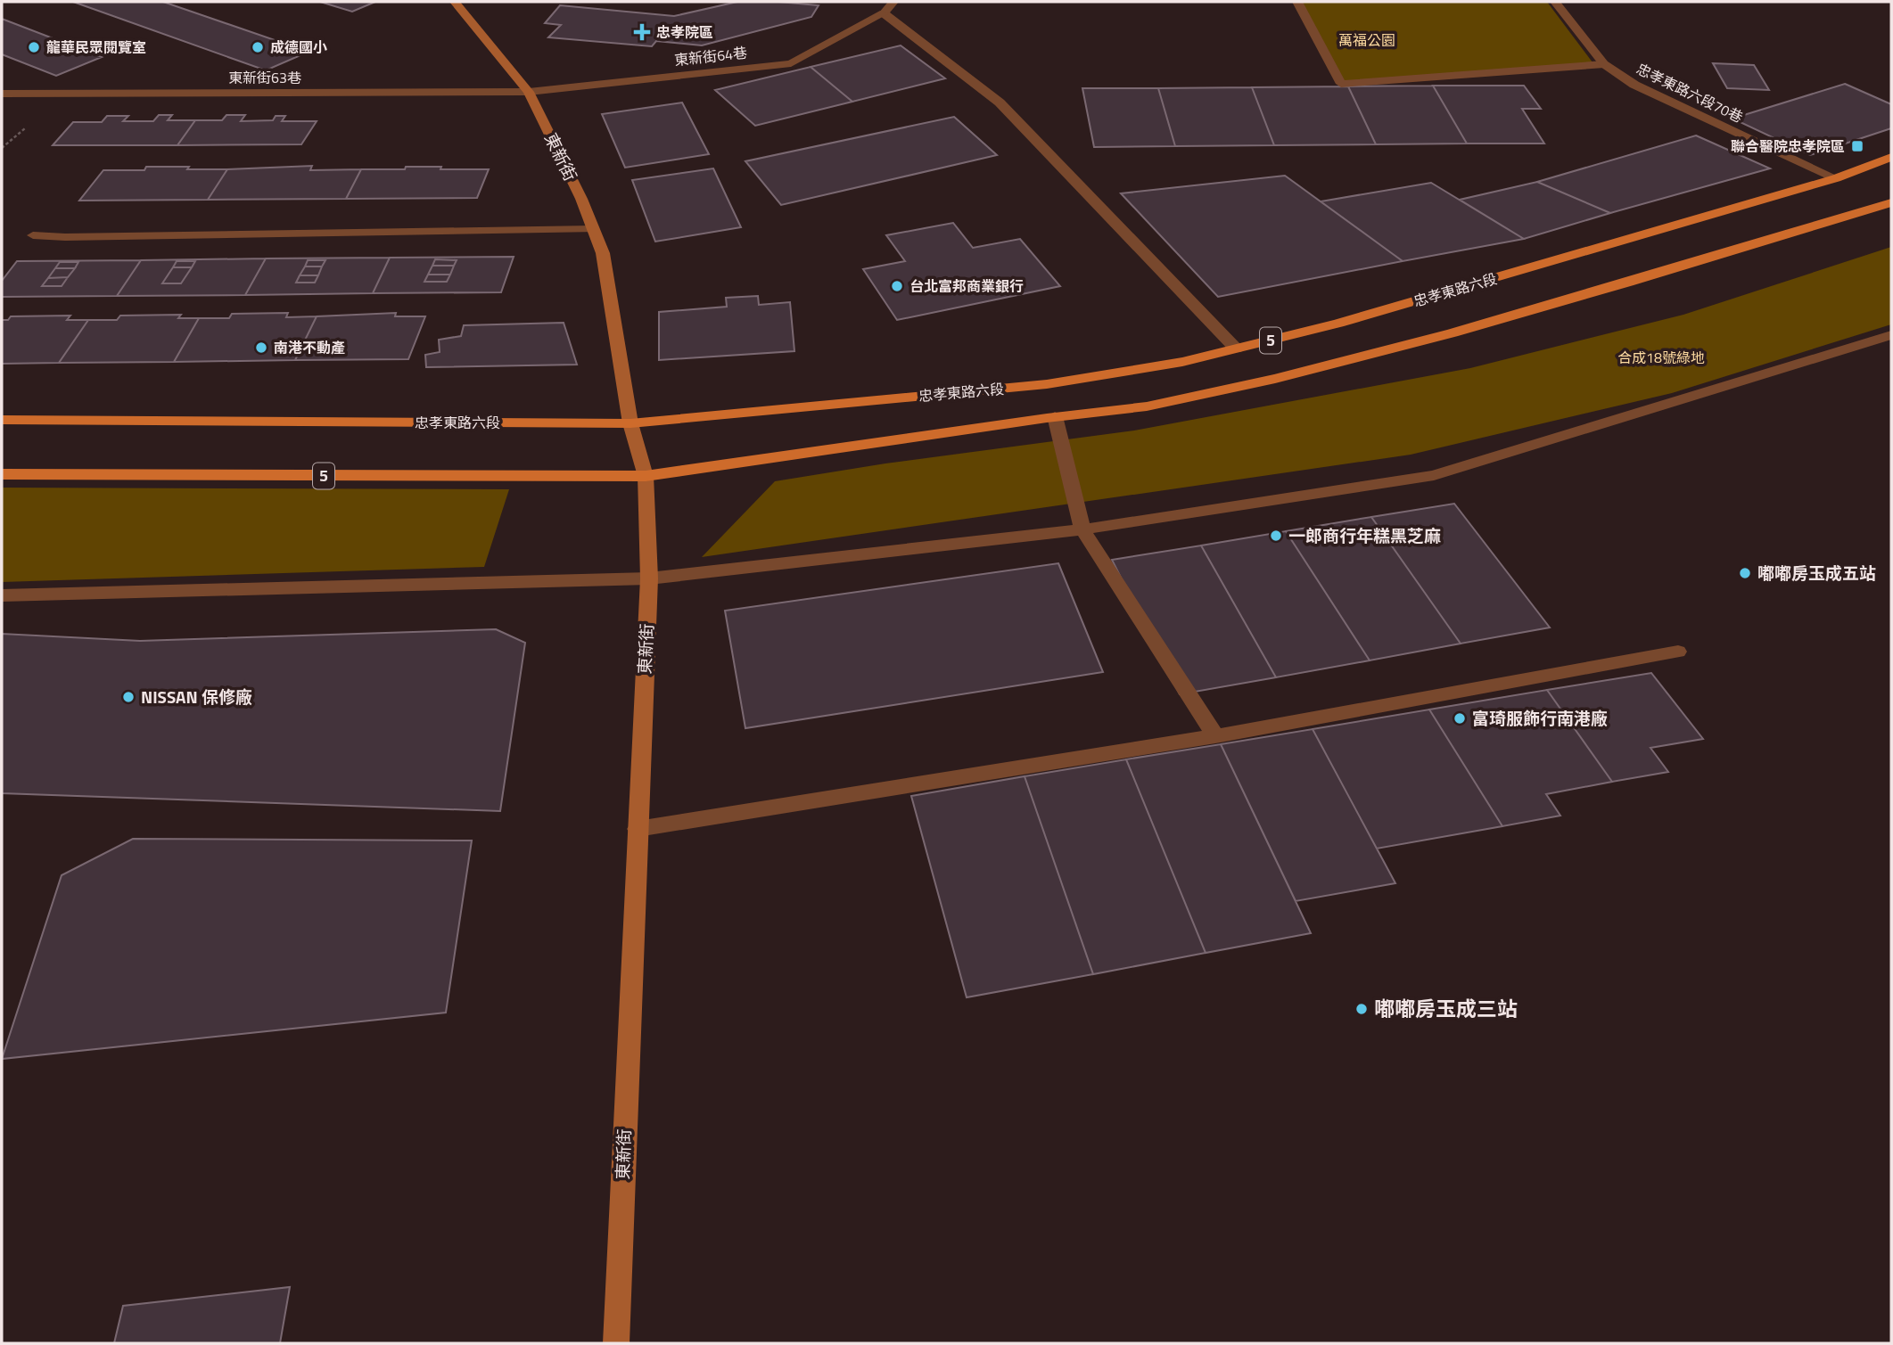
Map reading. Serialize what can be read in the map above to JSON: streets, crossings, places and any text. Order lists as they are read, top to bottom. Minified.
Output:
{"streets":{"main road":["忠孝東路六段","5"],"street":["東新街64巷","東新街63巷","忠孝東路六段70巷","東新街"]},"crossings":[["東新街64巷","東新街63巷"],["東新街64巷","東新街"],["東新街63巷","東新街"],["忠孝東路六段70巷","忠孝東路六段"],["東新街","忠孝東路六段"],["東新街","5"]],"parks":["萬福公園","合成18號綠地"],"places":{"health":["忠孝院區"],"other":["龍華民眾閱覽室","成德國小","台北富邦商業銀行","南港不動產","一郎商行年糕黑芝麻","嘟嘟房玉成五站","NISSAN 保修廠","富琦服飾行南港廠","嘟嘟房玉成三站"],"transit":["聯合醫院忠孝院區"]}}
